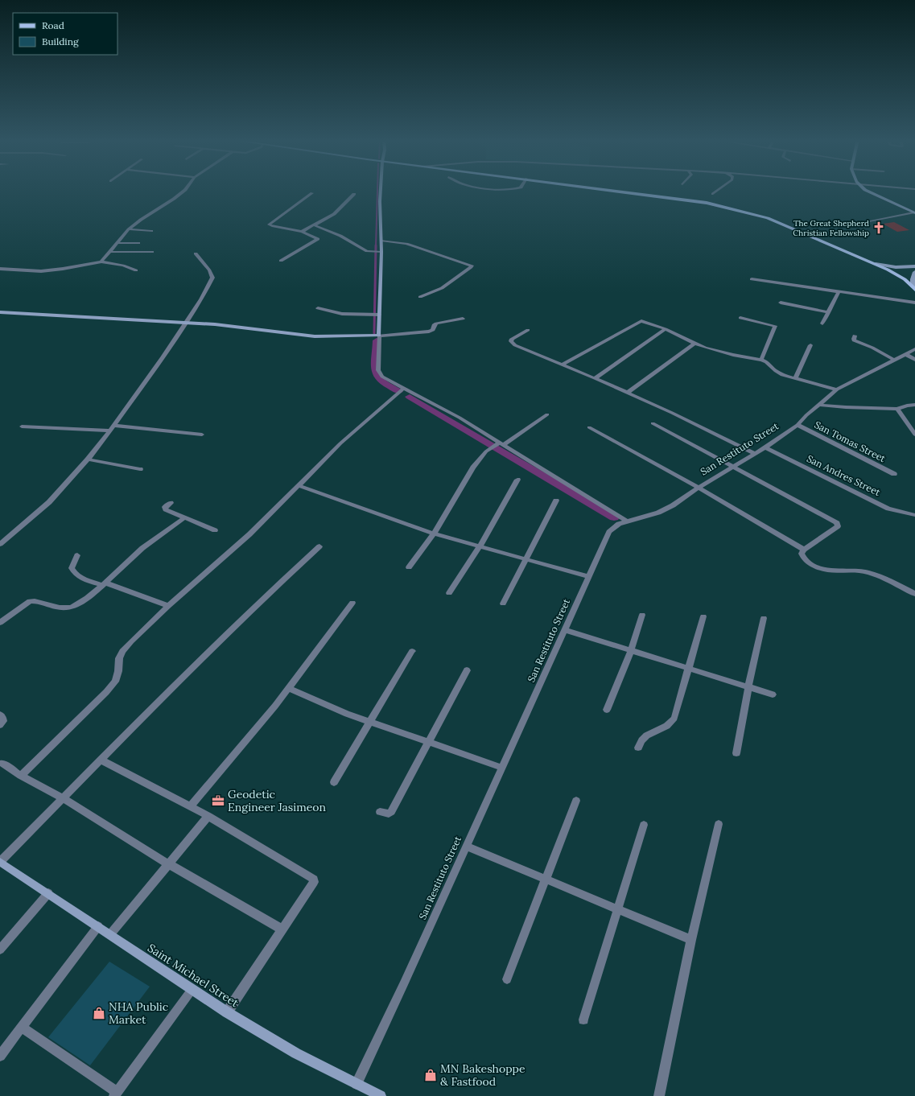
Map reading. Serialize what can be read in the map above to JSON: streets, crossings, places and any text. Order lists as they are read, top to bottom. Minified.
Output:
{"streets":{"street":["San Tomas Street","San Restituto Street","San Andres Street","Saint Michael Street"]},"crossings":[["San Tomas Street","San Restituto Street"],["San Restituto Street","San Andres Street"],["San Restituto Street","Saint Michael Street"]],"places":{"church":["The Great Shepherd Christian Fellowship"],"office":["Geodetic Engineer Jasimeon"],"shop":["NHA Public Market","MN Bakeshoppe & Fastfood"]},"legend":["Road","Building"]}
